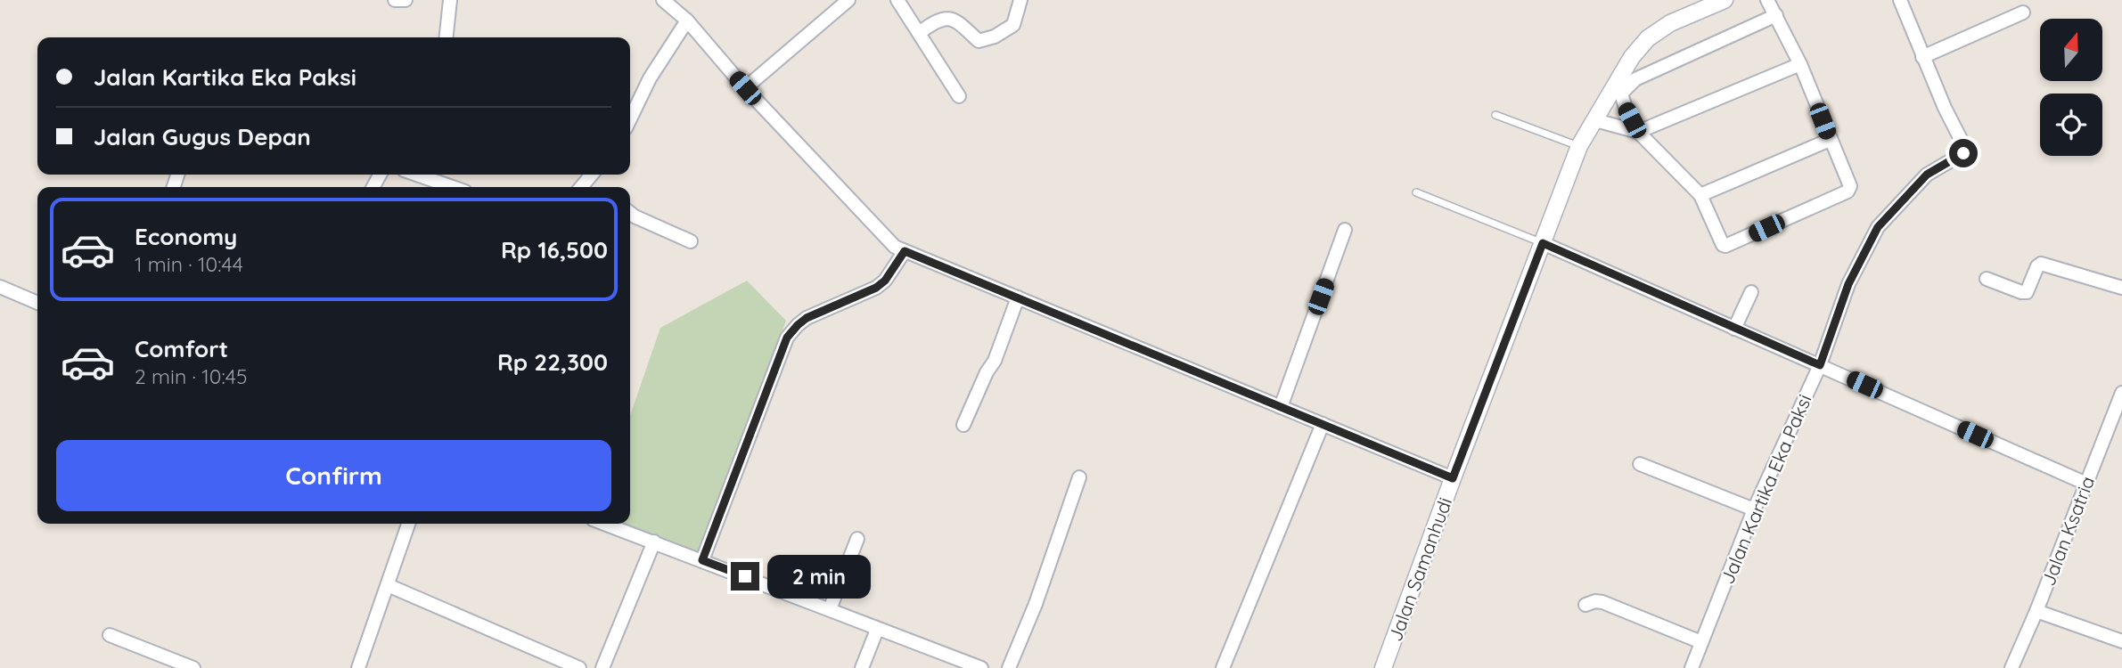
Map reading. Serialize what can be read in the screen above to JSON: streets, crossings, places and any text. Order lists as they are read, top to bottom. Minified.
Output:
{"streets":{"street":["Jalan Kartika Eka Paksi","Jalan Ksatria","Jalan Samanhudi"]},"north":"top","page":{"banner":["Jalan Kartika Eka Paksi","Jalan Gugus Depan"],"list":[{"name":"Economy","note":"1 min · 10:44","value":"Rp 16,500"},{"name":"Comfort","note":"2 min · 10:45","value":"Rp 22,300"}],"buttons":"Confirm","bubble":"2 min"}}
